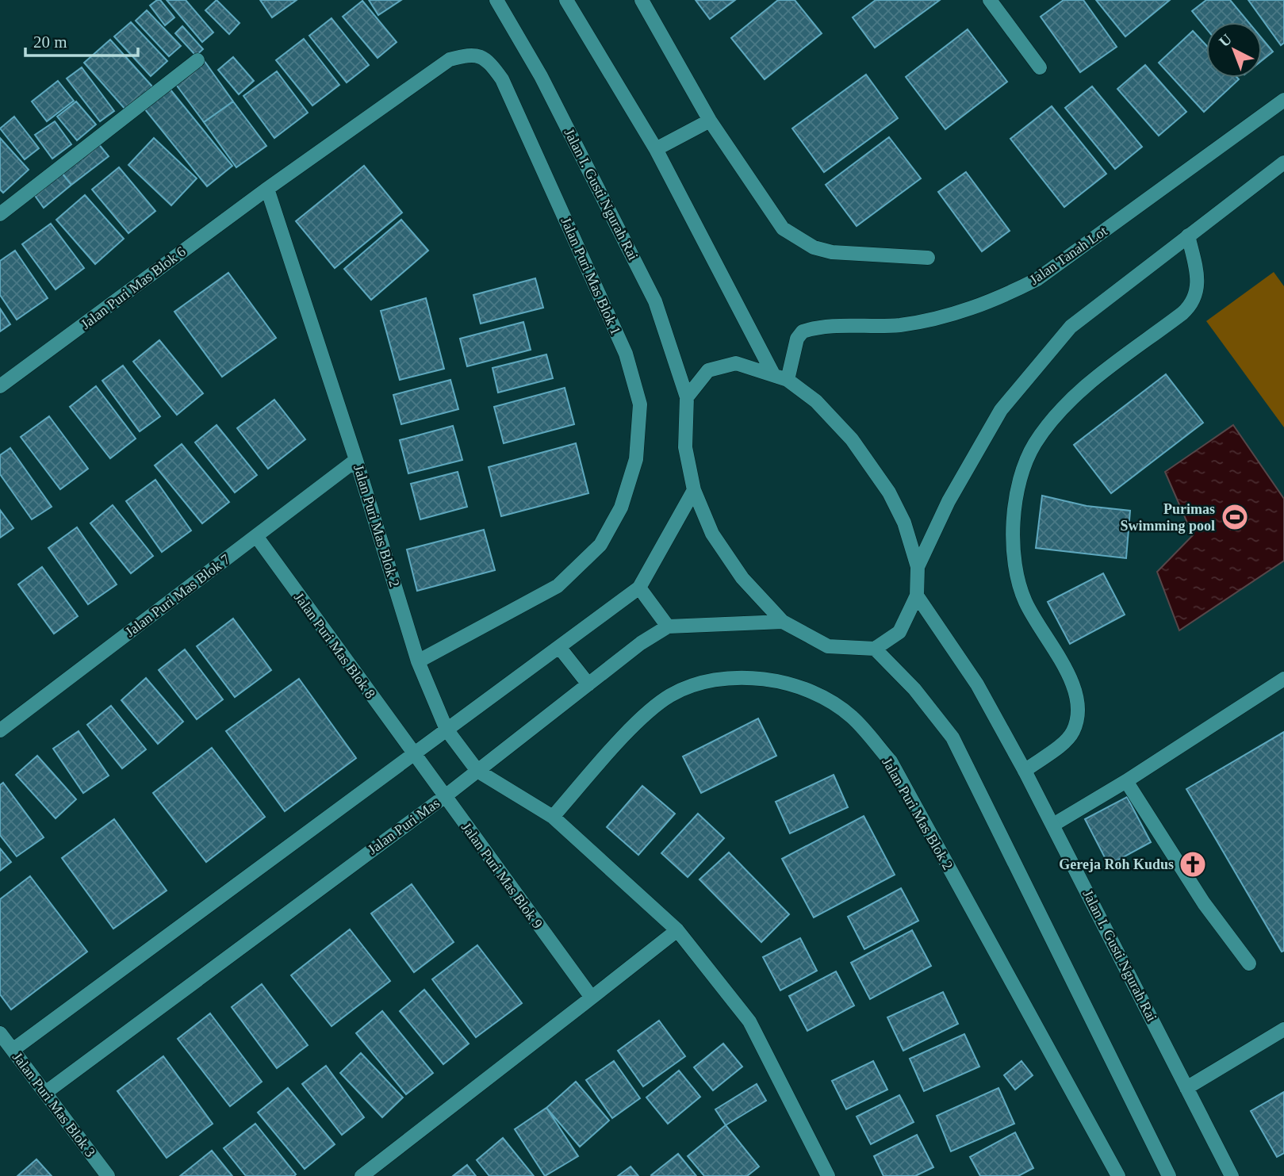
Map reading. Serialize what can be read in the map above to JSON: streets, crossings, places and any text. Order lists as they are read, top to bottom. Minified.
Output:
{"streets":{"street":["Jalan I. Gusti Ngurah Rai","Jalan Tanah Lot","Jalan Puri Mas Blok 1","Jalan Puri Mas Blok 6","Jalan Puri Mas Blok 2","Jalan Puri Mas Blok 7","Jalan Puri Mas Blok 8","Jalan Puri Mas","Jalan Puri Mas Blok 9","Jalan Puri Mas Blok 3"]},"crossings":[["Jalan Puri Mas Blok 1","Jalan Puri Mas Blok 6"],["Jalan Puri Mas Blok 1","Jalan Puri Mas Blok 2"],["Jalan Puri Mas Blok 6","Jalan Puri Mas Blok 2"],["Jalan Puri Mas Blok 2","Jalan Puri Mas Blok 7"],["Jalan Puri Mas Blok 2","Jalan Puri Mas"],["Jalan Puri Mas Blok 7","Jalan Puri Mas Blok 8"],["Jalan Puri Mas Blok 8","Jalan Puri Mas Blok 9"],["Jalan Puri Mas","Jalan Puri Mas Blok 9"],["Jalan Puri Mas","Jalan Puri Mas Blok 3"]],"places":{"sports":["Purimas Swimming pool"],"church":["Gereja Roh Kudus"]},"scale_bar":"20 m","north":"top left"}
